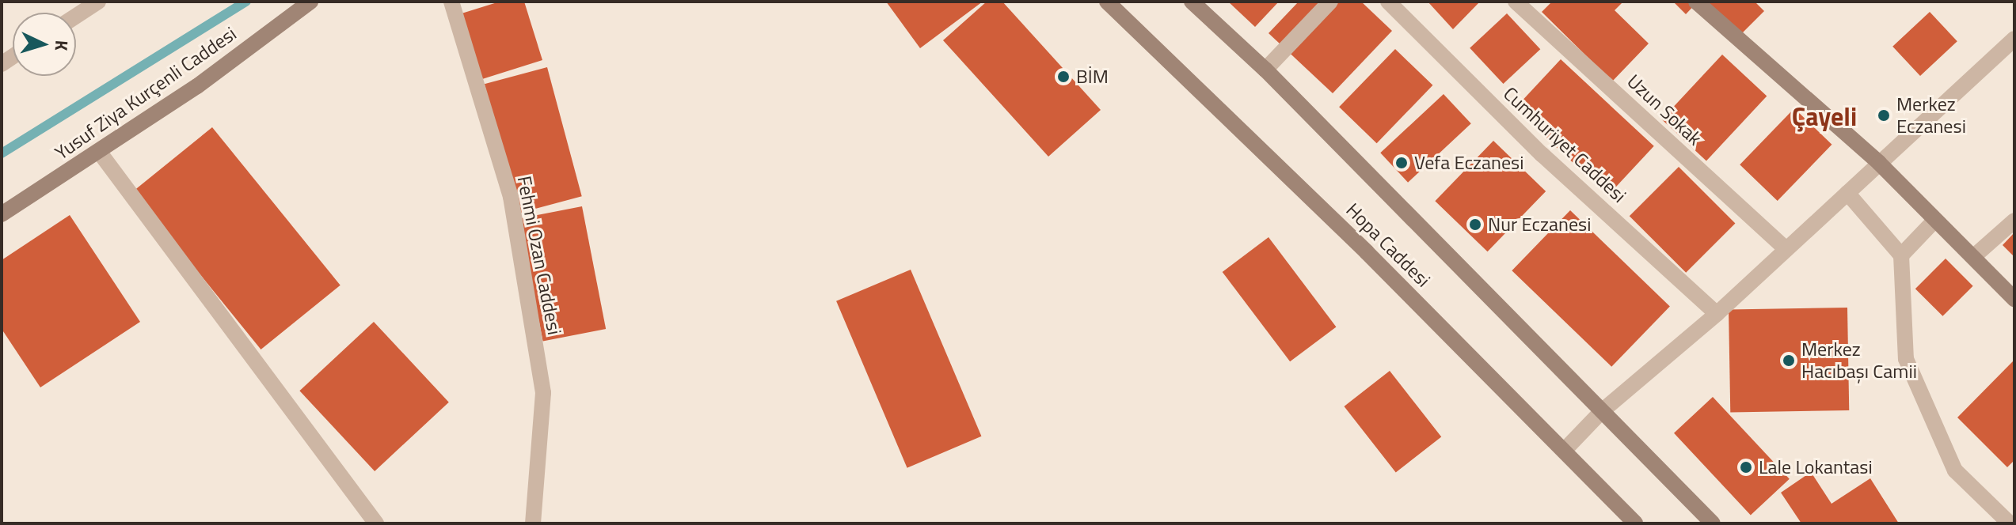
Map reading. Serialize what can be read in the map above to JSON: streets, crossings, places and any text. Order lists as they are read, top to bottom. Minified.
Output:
{"streets":{"main road":["Yusuf Ziya Kurçenli Caddesi","Hopa Caddesi"],"street":["Uzun Sokak","Cumhuriyet Caddesi","Fehmi Ozan Caddesi"]},"districts":["Çayeli"],"places":["BİM","Merkez Eczanesi","Vefa Eczanesi","Nur Eczanesi","Merkez Hacıbaşı Camii","Lale Lokantasi"],"north":"right"}
